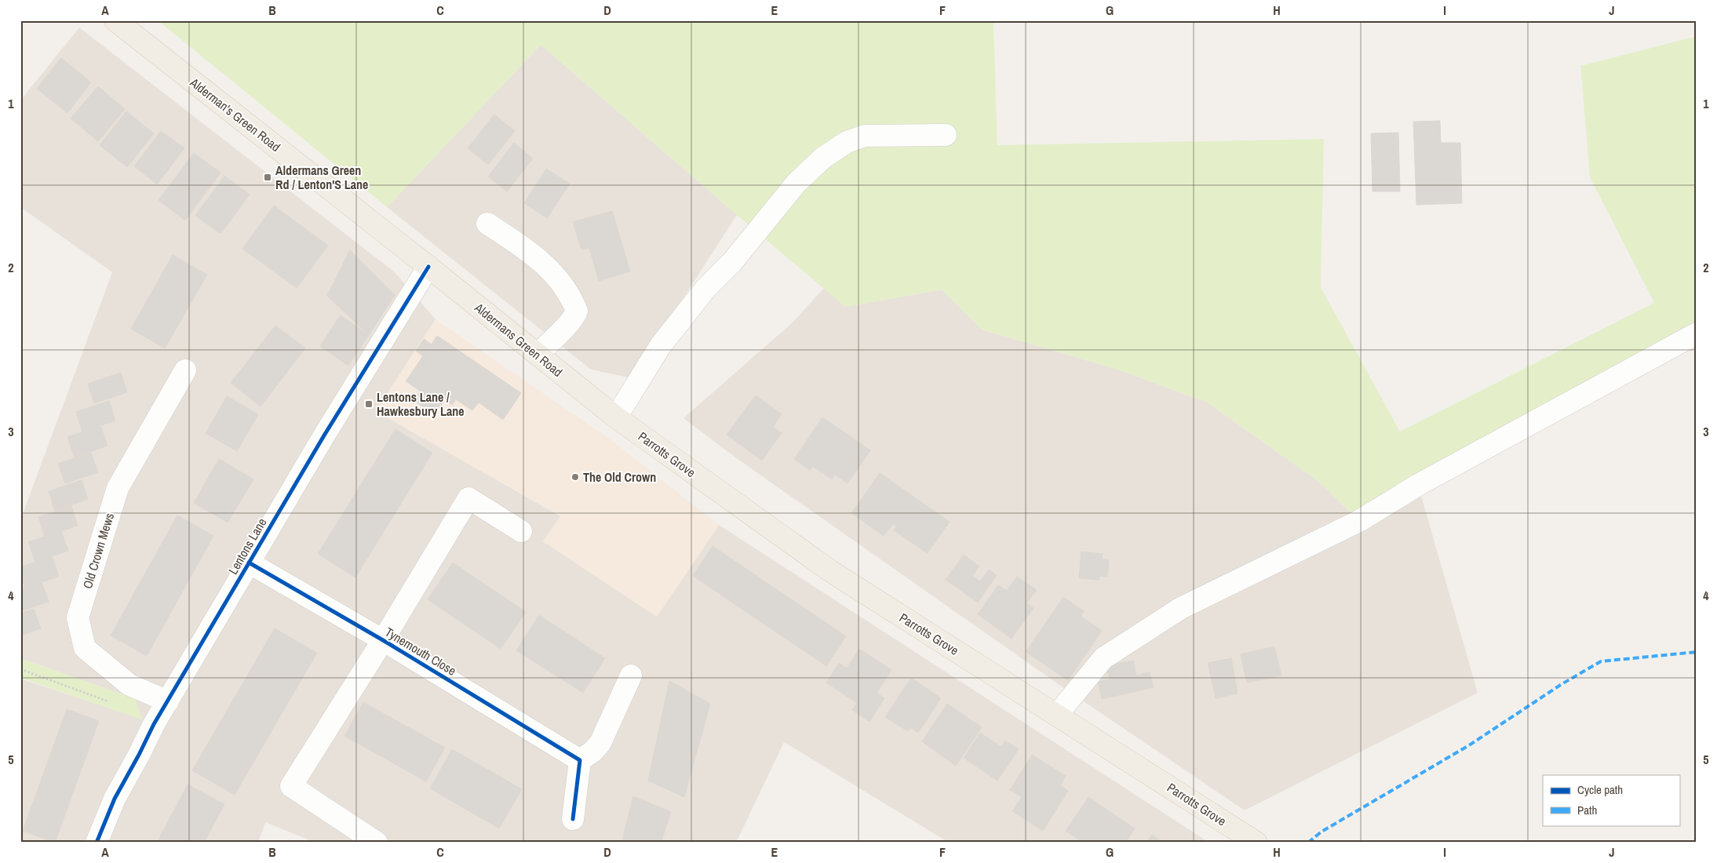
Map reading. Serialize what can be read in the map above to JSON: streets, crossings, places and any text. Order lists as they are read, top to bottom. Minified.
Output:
{"streets":{"main road":["Alderman's Green Road","Aldermans Green Road","Parrotts Grove"],"street":["Lentons Lane","Old Crown Mews","Tynemouth Close"]},"crossings":[["Alderman's Green Road","Aldermans Green Road"],["Alderman's Green Road","Lentons Lane"],["Aldermans Green Road","Parrotts Grove"],["Aldermans Green Road","Lentons Lane"],["Lentons Lane","Old Crown Mews"],["Lentons Lane","Tynemouth Close"]],"places":{"transit":["Aldermans Green Rd / Lenton'S Lane","Lentons Lane / Hawkesbury Lane"],"other":["The Old Crown"]},"legend":["Cycle path","Path"],"grid":{"columns":["A","B","C","D","E","F","G","H","I","J"],"rows":["1","2","3","4","5"]}}
